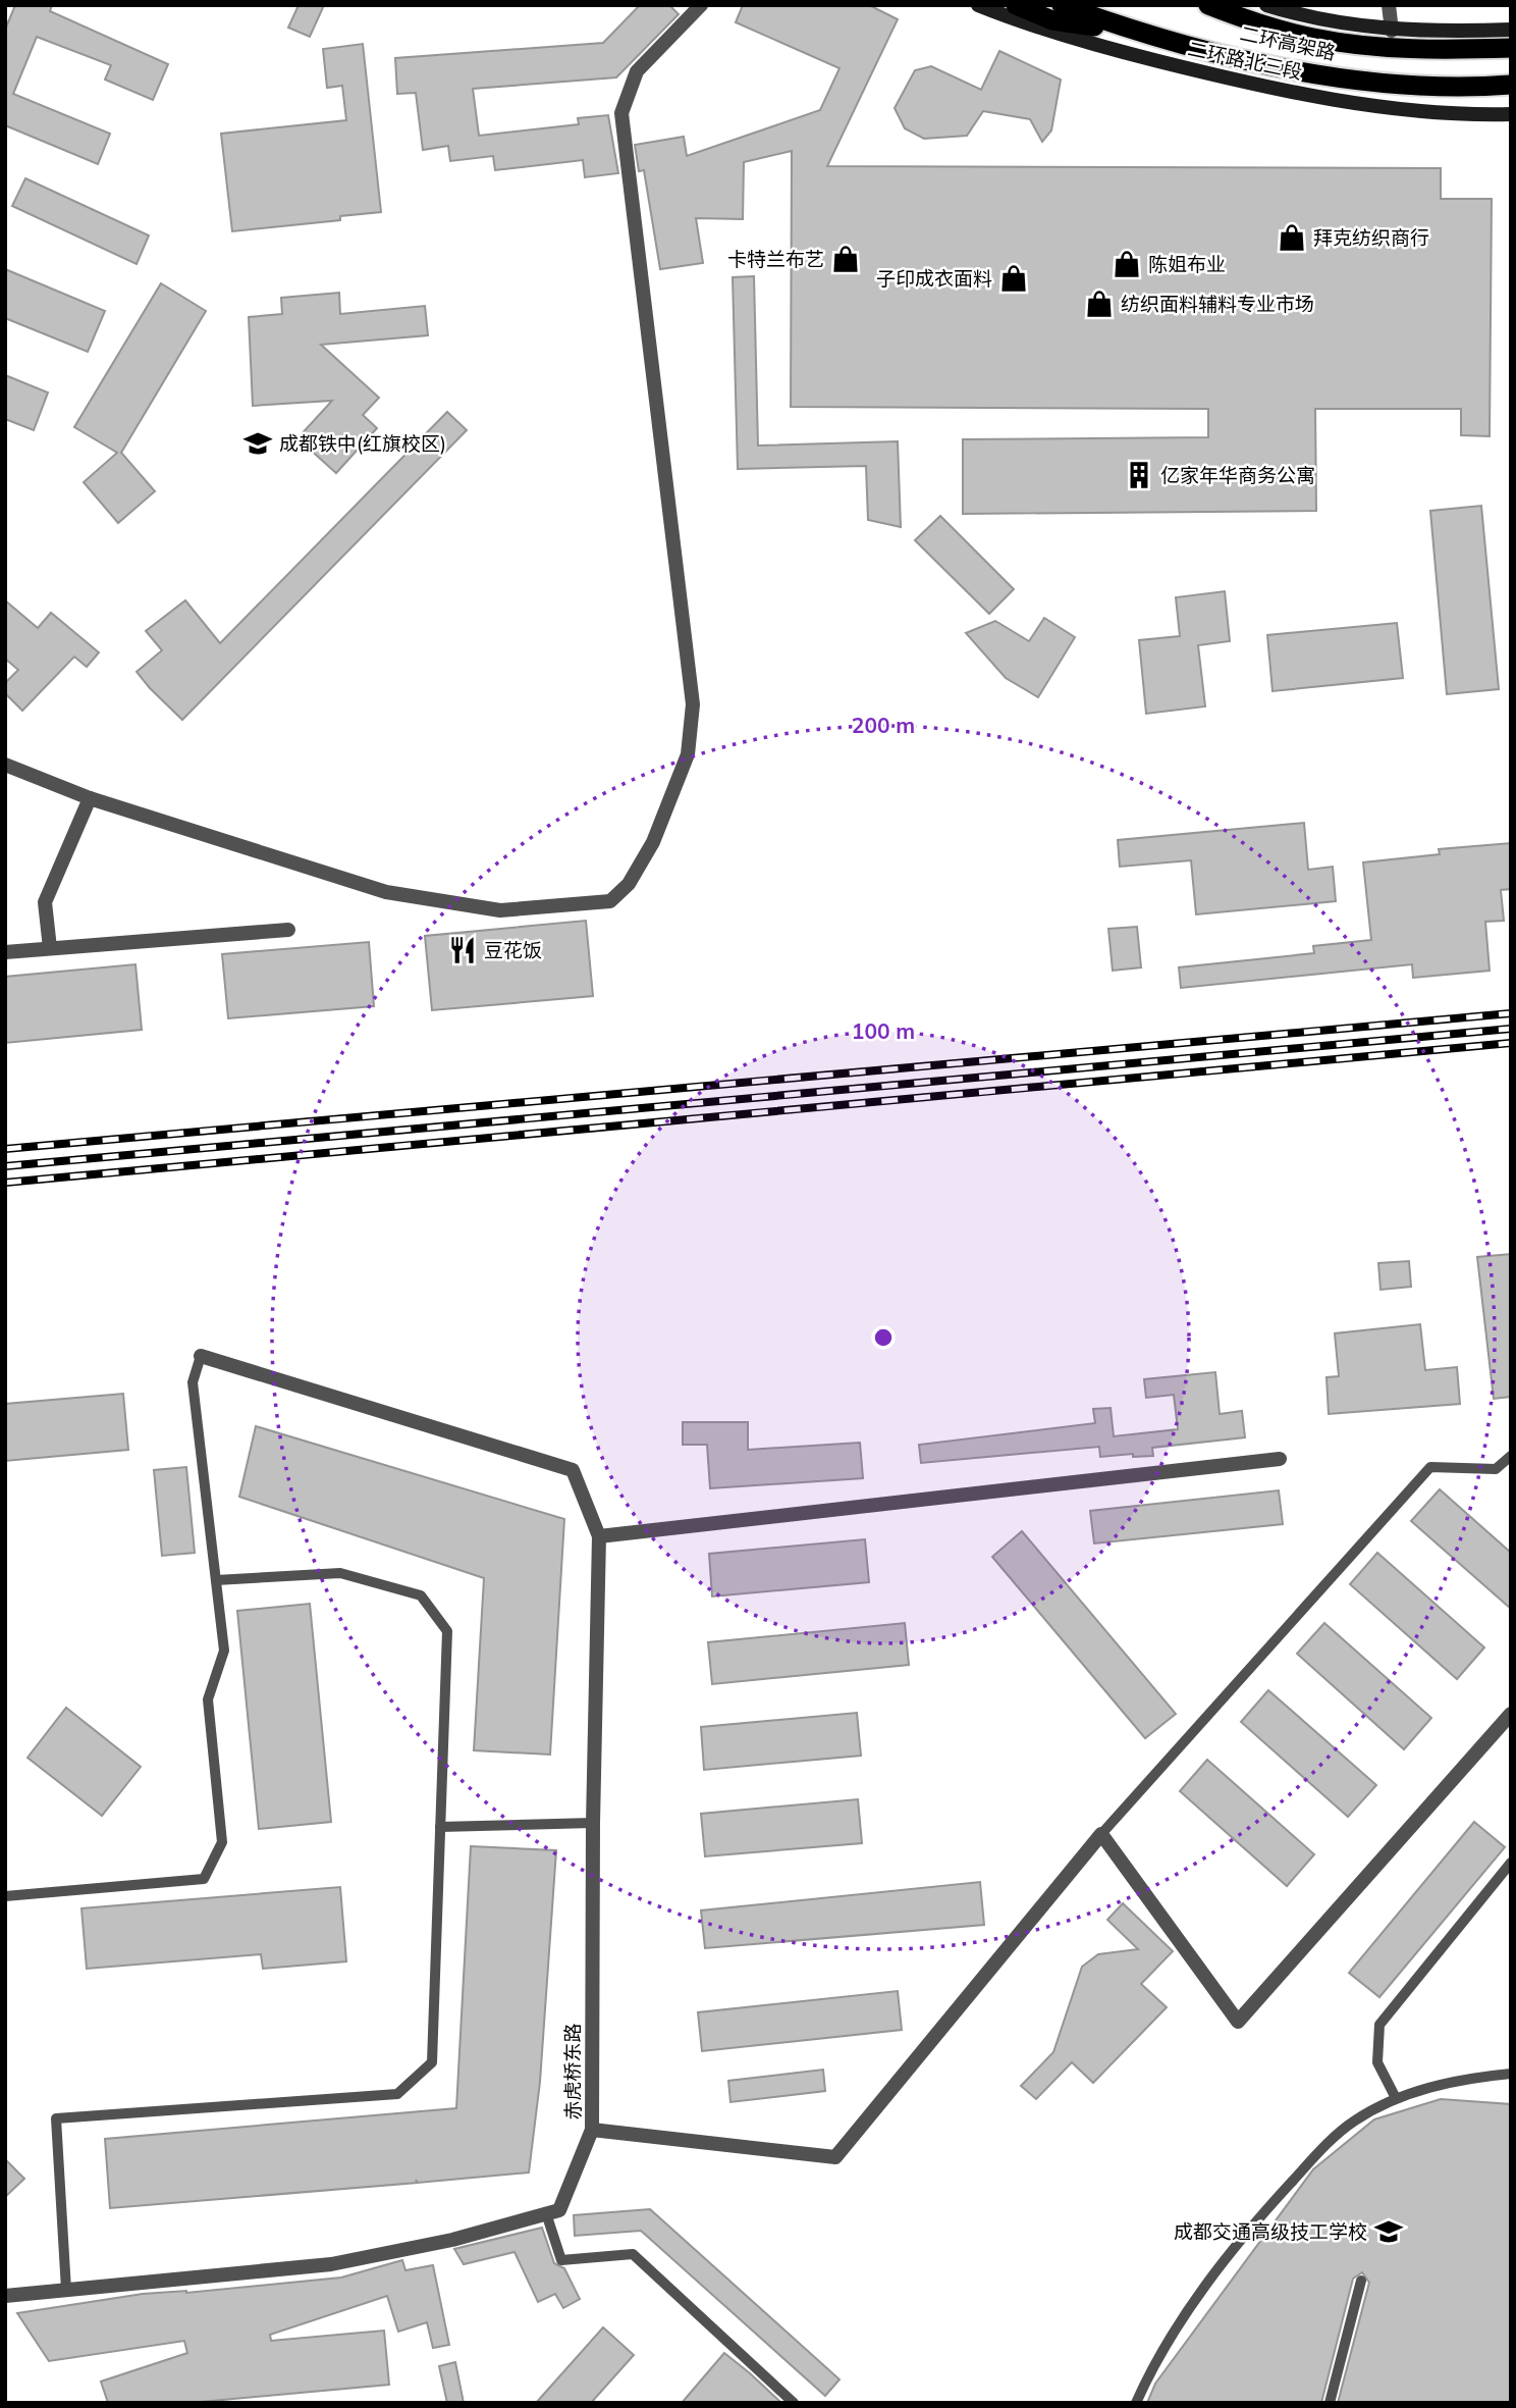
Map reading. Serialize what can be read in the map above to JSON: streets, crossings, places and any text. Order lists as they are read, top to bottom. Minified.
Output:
{"streets":{"highway":["二环高架路"],"main road":["二环路北三段"],"street":["赤虎桥东路"]},"places":{"shop":["拜克纺织商行","卡特兰布艺","陈姐布业","子印成衣面料","纺织面料辅料专业市场"],"school or university":["成都铁中(红旗校区)","成都交通高级技工学校"],"building":["亿家年华商务公寓"],"restaurant":["豆花饭"]},"rings":["200 m","100 m"]}
